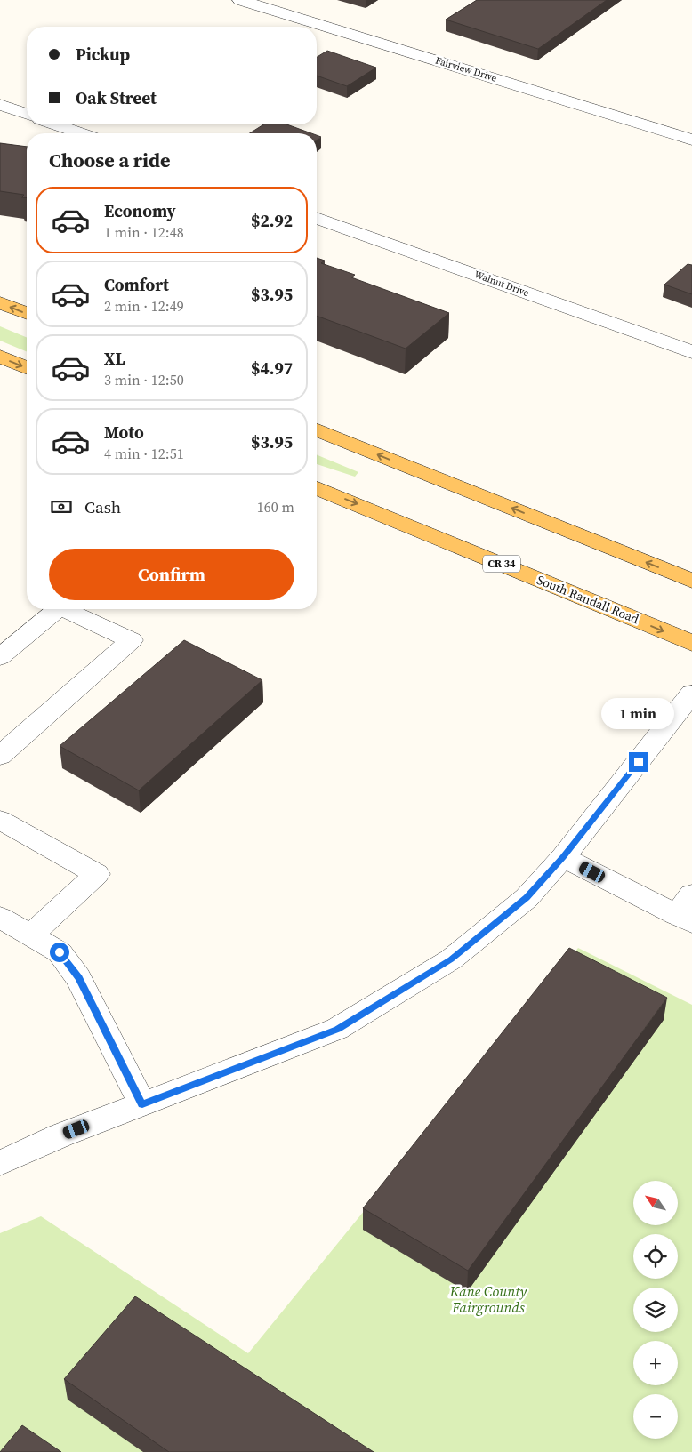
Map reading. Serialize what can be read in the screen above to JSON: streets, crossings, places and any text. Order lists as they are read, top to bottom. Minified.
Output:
{"streets":{"main road":["CR 34","South Randall Road"],"street":["Fairview Drive","Walnut Drive"]},"parks":["Kane County Fairgrounds"],"north":"top left","page":{"banner":["Pickup","Oak Street"],"heading":"Choose a ride","list":[{"name":"Economy","note":"1 min · 12:48","value":"$2.92"},{"name":"Comfort","note":"2 min · 12:49","value":"$3.95"},{"name":"XL","note":"3 min · 12:50","value":"$4.97"},{"name":"Moto","note":"4 min · 12:51","value":"$3.95"}],"pay":["Cash","160 m"],"buttons":"Confirm","bubble":"1 min","map_buttons":["+","−"]}}
